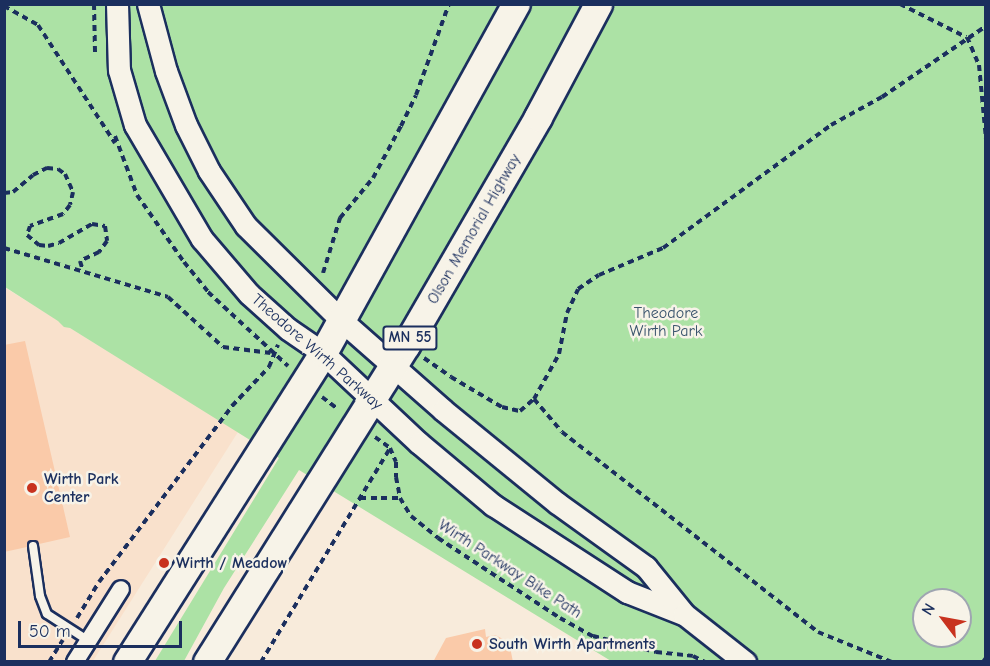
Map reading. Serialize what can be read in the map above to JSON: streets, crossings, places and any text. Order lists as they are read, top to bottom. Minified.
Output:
{"streets":{"main road":["Olson Memorial Highway","MN 55"],"street":["Theodore Wirth Parkway"],"path":["Wirth Parkway Bike Path"]},"crossings":[["Olson Memorial Highway","Theodore Wirth Parkway"]],"parks":["Theodore Wirth Park"],"places":["Wirth Park Center","Wirth / Meadow","South Wirth Apartments"],"scale_bar":"50 m","north":"top left"}
